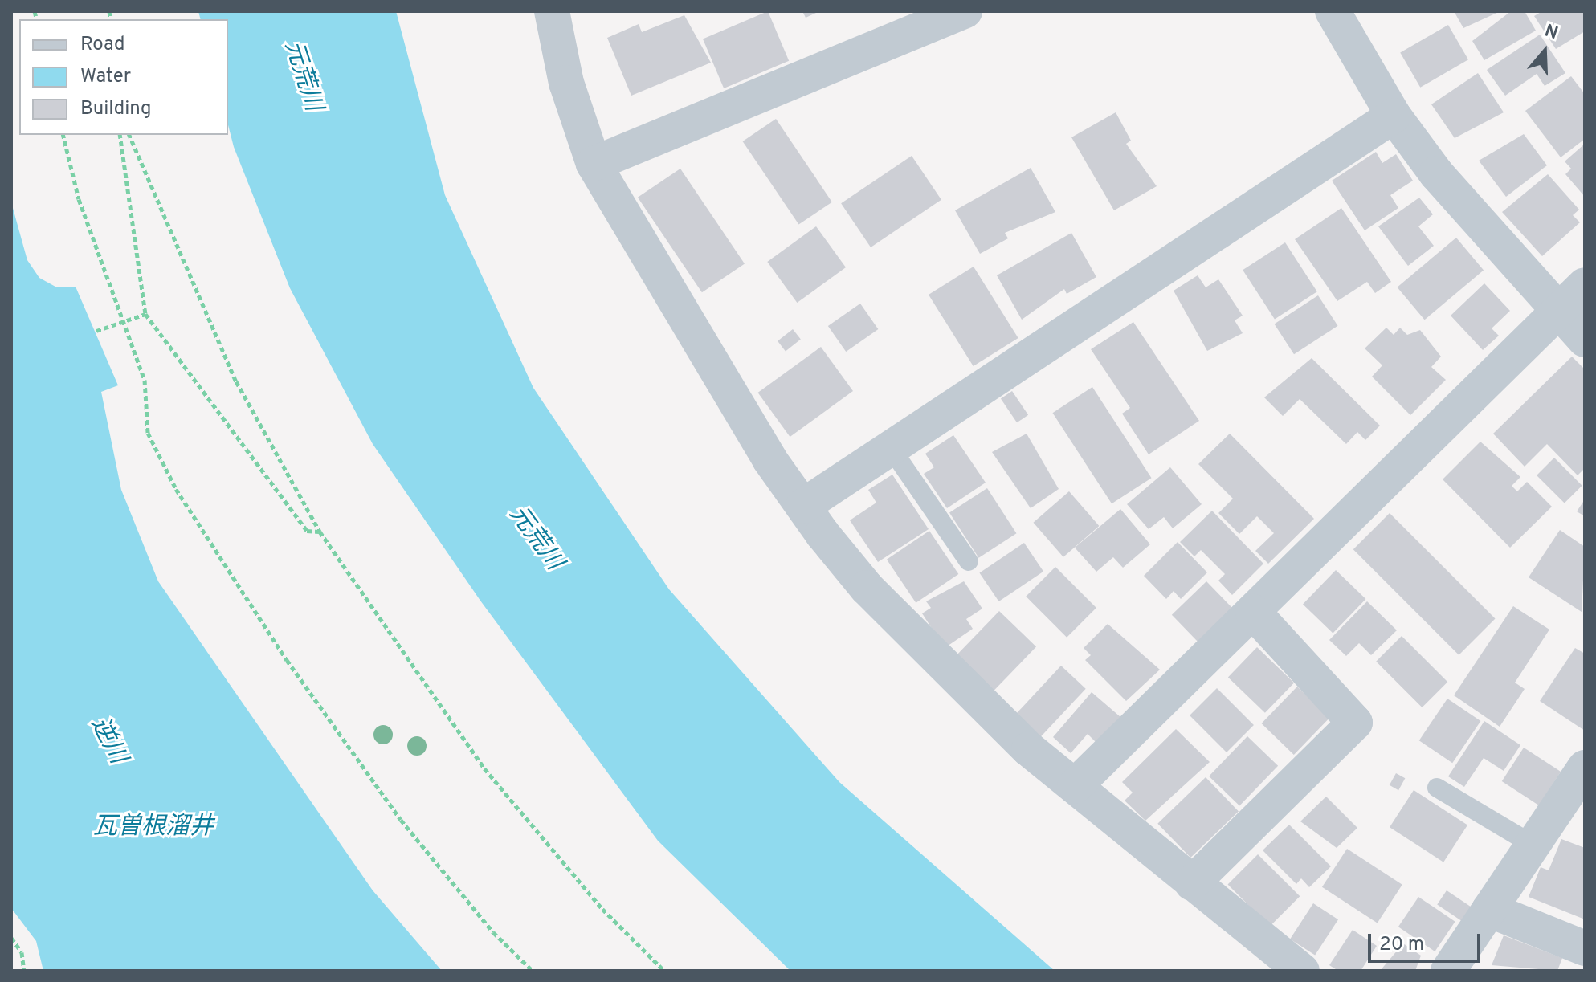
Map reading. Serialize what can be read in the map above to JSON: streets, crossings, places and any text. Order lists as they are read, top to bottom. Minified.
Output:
{"water":["元荒川","逆川","瓦曽根溜井"],"legend":["Road","Water","Building"],"scale_bar":"20 m","north":"top"}
